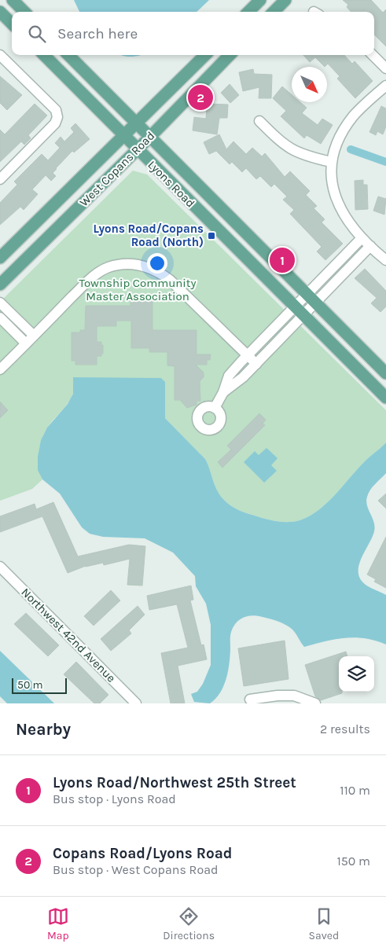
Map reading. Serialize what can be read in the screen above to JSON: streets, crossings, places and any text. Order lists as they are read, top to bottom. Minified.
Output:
{"streets":{"main road":["West Copans Road","Lyons Road"],"street":["Northwest 42nd Avenue"]},"crossings":[["West Copans Road","Lyons Road"]],"parks":["Township Community Master Association"],"places":{"transit":["Lyons Road/Copans Road (North)"]},"scale_bar":"50 m","north":"bottom right","page":{"search":"Search here","pins":["2","1"],"scale":"50 m","heading":["Nearby","2 results"],"list":[{"mark":"1","name":"Lyons Road/Northwest 25th Street","note":"Bus stop · Lyons Road","value":"110 m"},{"mark":"2","name":"Copans Road/Lyons Road","note":"Bus stop · West Copans Road","value":"150 m"}],"nav":["Map","Directions","Saved"]}}
